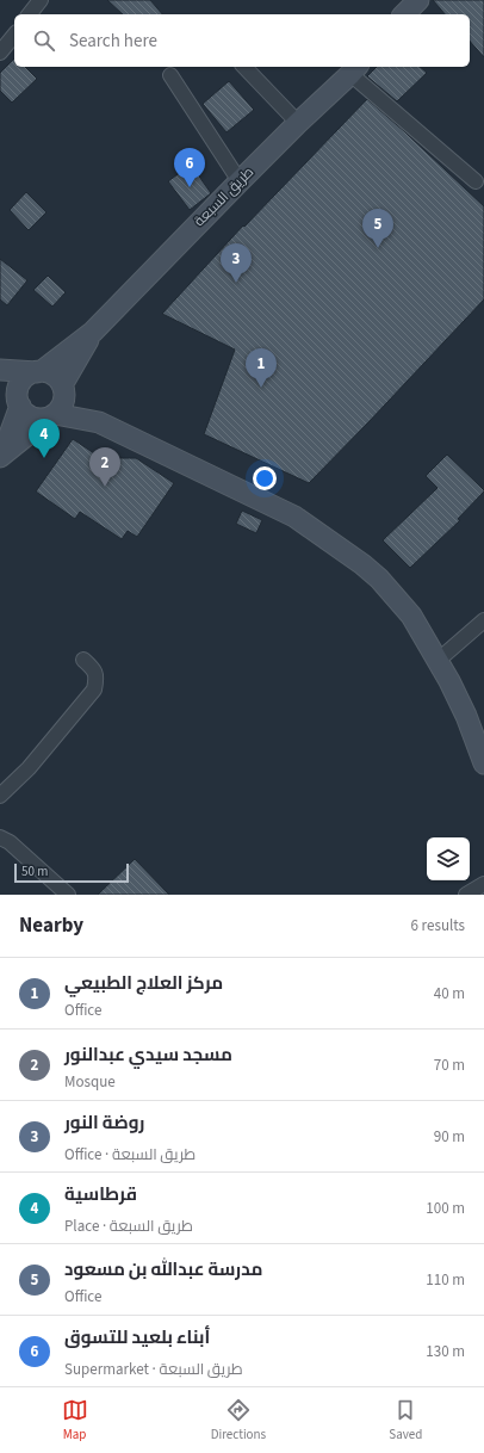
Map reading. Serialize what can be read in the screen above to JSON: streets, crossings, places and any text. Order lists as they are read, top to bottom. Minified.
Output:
{"streets":{"street":["طريق السبعة"]},"scale_bar":"50 m","page":{"search":"Search here","pins":["6","5","3","1","4","2"],"scale":"50 m","heading":["Nearby","6 results"],"list":[{"mark":"1","name":"مركز العلاج الطبيعي","note":"Office","value":"40 m"},{"mark":"2","name":"مسجد سيدي عبدالنور","note":"Mosque","value":"70 m"},{"mark":"3","name":"روضة النور","note":"Office · طريق السبعة","value":"90 m"},{"mark":"4","name":"قرطاسية","note":"Place · طريق السبعة","value":"100 m"},{"mark":"5","name":"مدرسة عبدالله بن مسعود","note":"Office","value":"110 m"},{"mark":"6","name":"أبناء بلعيد للتسوق","note":"Supermarket · طريق السبعة","value":"130 m"}],"nav":["Map","Directions","Saved"]}}
